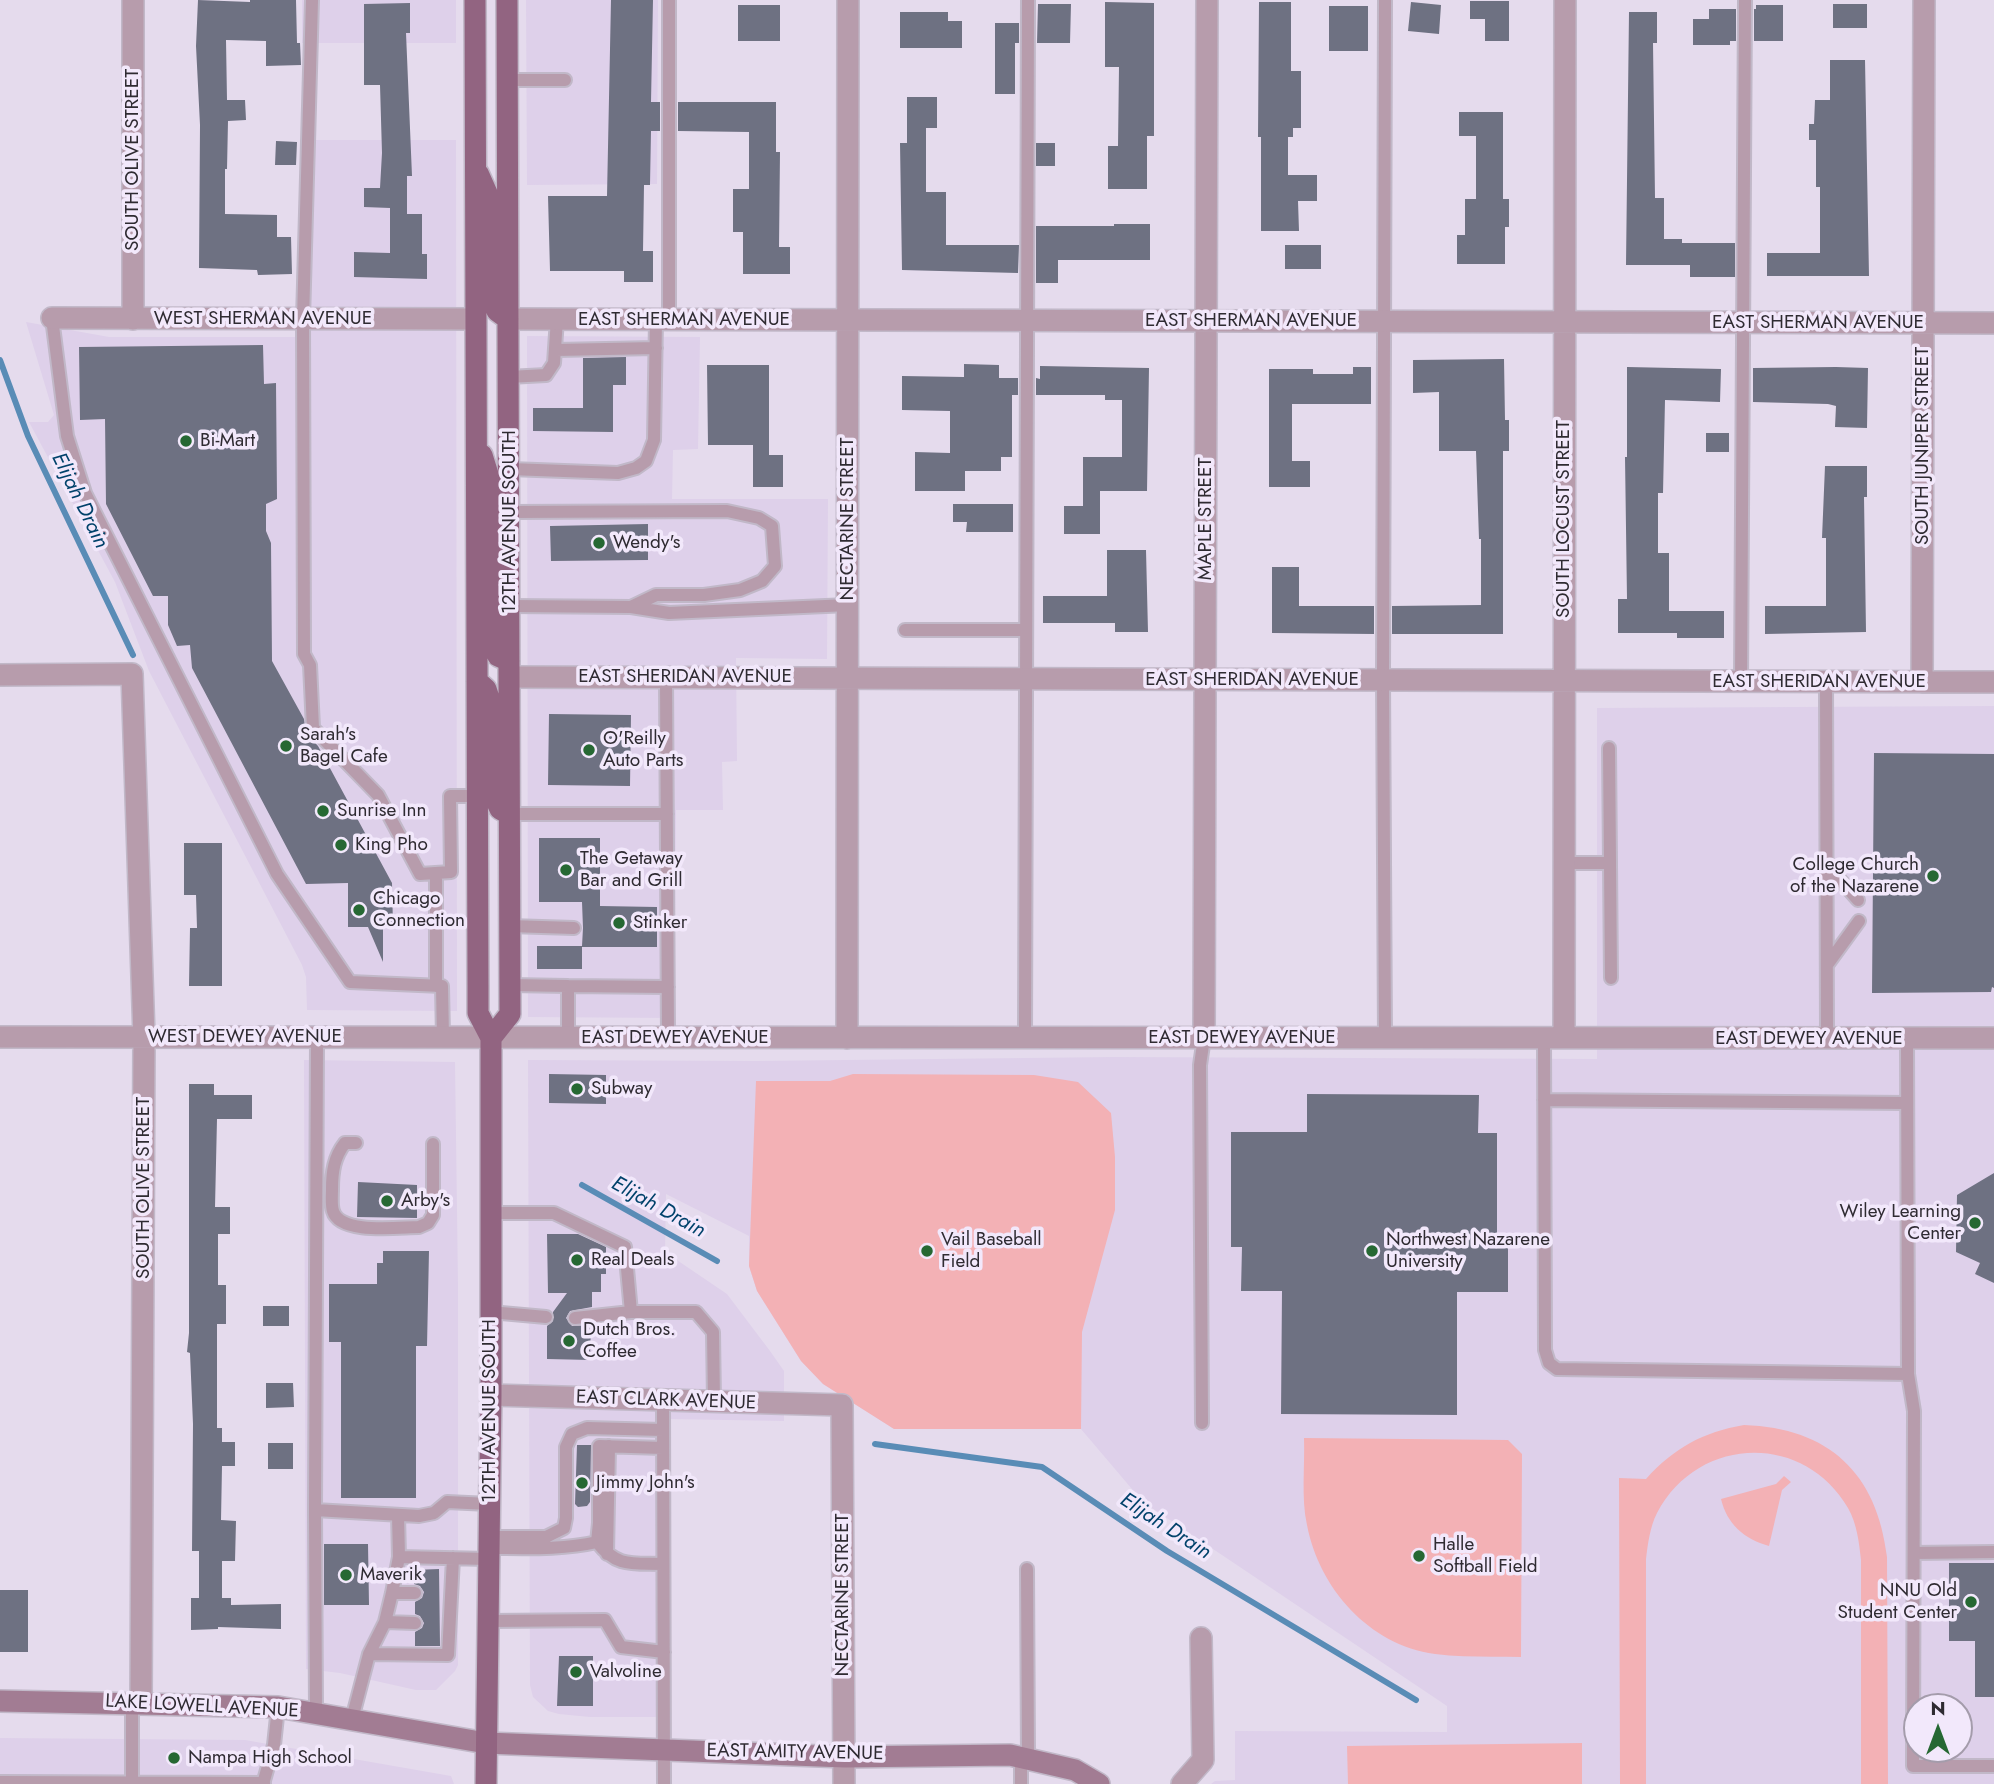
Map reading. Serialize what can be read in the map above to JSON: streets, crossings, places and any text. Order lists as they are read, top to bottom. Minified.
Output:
{"streets":{"main road":["12TH AVENUE SOUTH","LAKE LOWELL AVENUE","EAST AMITY AVENUE"],"street":["SOUTH OLIVE STREET","WEST SHERMAN AVENUE","EAST SHERMAN AVENUE","SOUTH JUNIPER STREET","NECTARINE STREET","MAPLE STREET","SOUTH LOCUST STREET","EAST SHERIDAN AVENUE","WEST DEWEY AVENUE","EAST DEWEY AVENUE","EAST CLARK AVENUE"]},"crossings":[["SOUTH OLIVE STREET","WEST SHERMAN AVENUE"],["SOUTH OLIVE STREET","WEST DEWEY AVENUE"],["SOUTH OLIVE STREET","LAKE LOWELL AVENUE"],["WEST SHERMAN AVENUE","12TH AVENUE SOUTH"],["EAST SHERMAN AVENUE","SOUTH JUNIPER STREET"],["EAST SHERMAN AVENUE","NECTARINE STREET"],["EAST SHERMAN AVENUE","MAPLE STREET"],["EAST SHERMAN AVENUE","SOUTH LOCUST STREET"],["EAST SHERMAN AVENUE","12TH AVENUE SOUTH"],["SOUTH JUNIPER STREET","EAST SHERIDAN AVENUE"],["NECTARINE STREET","EAST SHERIDAN AVENUE"],["NECTARINE STREET","EAST DEWEY AVENUE"],["NECTARINE STREET","EAST CLARK AVENUE"],["NECTARINE STREET","EAST AMITY AVENUE"],["MAPLE STREET","EAST SHERIDAN AVENUE"],["MAPLE STREET","EAST DEWEY AVENUE"],["SOUTH LOCUST STREET","EAST SHERIDAN AVENUE"],["SOUTH LOCUST STREET","EAST DEWEY AVENUE"],["12TH AVENUE SOUTH","EAST SHERIDAN AVENUE"],["12TH AVENUE SOUTH","WEST DEWEY AVENUE"],["12TH AVENUE SOUTH","EAST DEWEY AVENUE"],["12TH AVENUE SOUTH","EAST CLARK AVENUE"],["12TH AVENUE SOUTH","LAKE LOWELL AVENUE"],["12TH AVENUE SOUTH","EAST AMITY AVENUE"],["WEST DEWEY AVENUE","EAST DEWEY AVENUE"],["LAKE LOWELL AVENUE","EAST AMITY AVENUE"]],"water":["Elijah Drain"],"places":["Bi-Mart","Wendy's","Sarah's Bagel Cafe","O'Reilly Auto Parts","Sunrise Inn","King Pho","The Getaway Bar and Grill","College Church of the Nazarene","Chicago Connection","Stinker","Subway","Arby's","Wiley Learning Center","Vail Baseball Field","Northwest Nazarene University","Real Deals","Dutch Bros. Coffee","Jimmy John's","Halle Softball Field","Maverik","NNU Old Student Center","Valvoline","Nampa High School"],"north":"top"}
